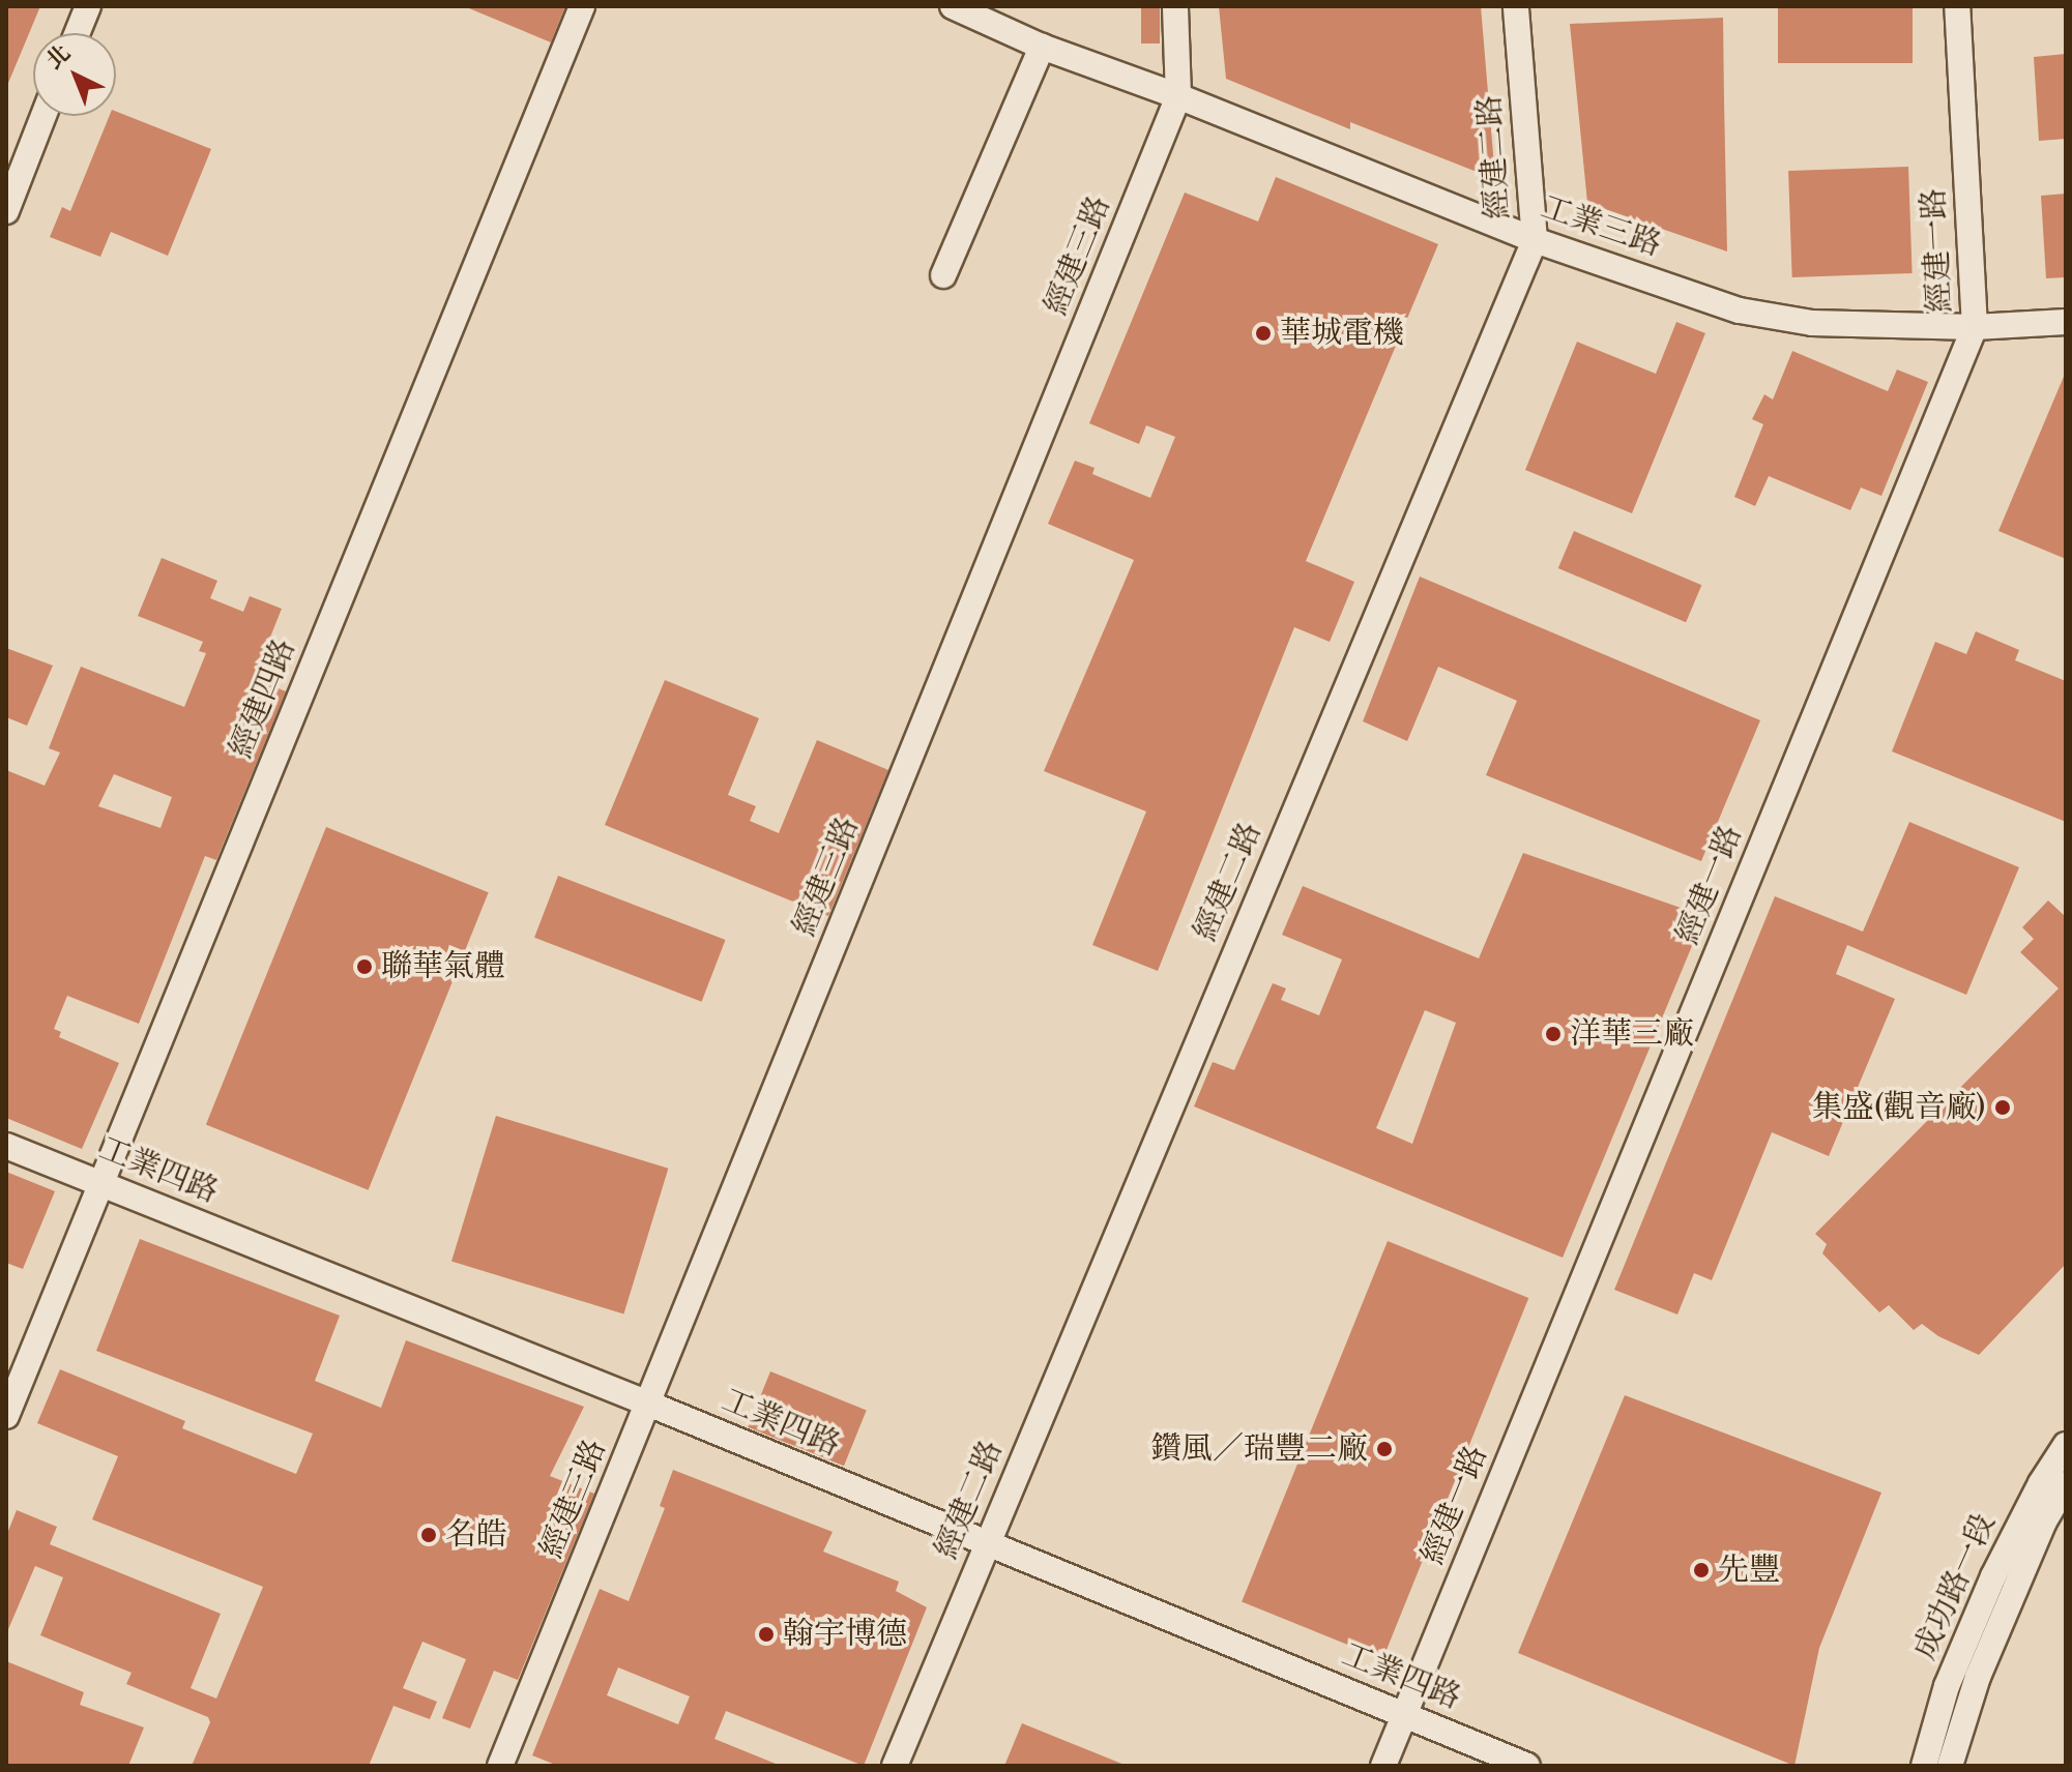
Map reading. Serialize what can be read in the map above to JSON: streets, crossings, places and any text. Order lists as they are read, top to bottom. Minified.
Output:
{"streets":{"street":["經建二路","工業三路","經建一路","經建三路","經建四路","工業四路","成功路一段"]},"crossings":[["經建二路","工業三路"],["經建二路","工業四路"],["工業三路","經建一路"],["工業三路","經建三路"],["經建一路","工業四路"],["經建三路","工業四路"],["經建四路","工業四路"]],"places":["華城電機","聯華氣體","洋華三廠","集盛(觀音廠)","鑽風／瑞豐二廠","名皓","先豐","翰宇博德"],"north":"top left"}
